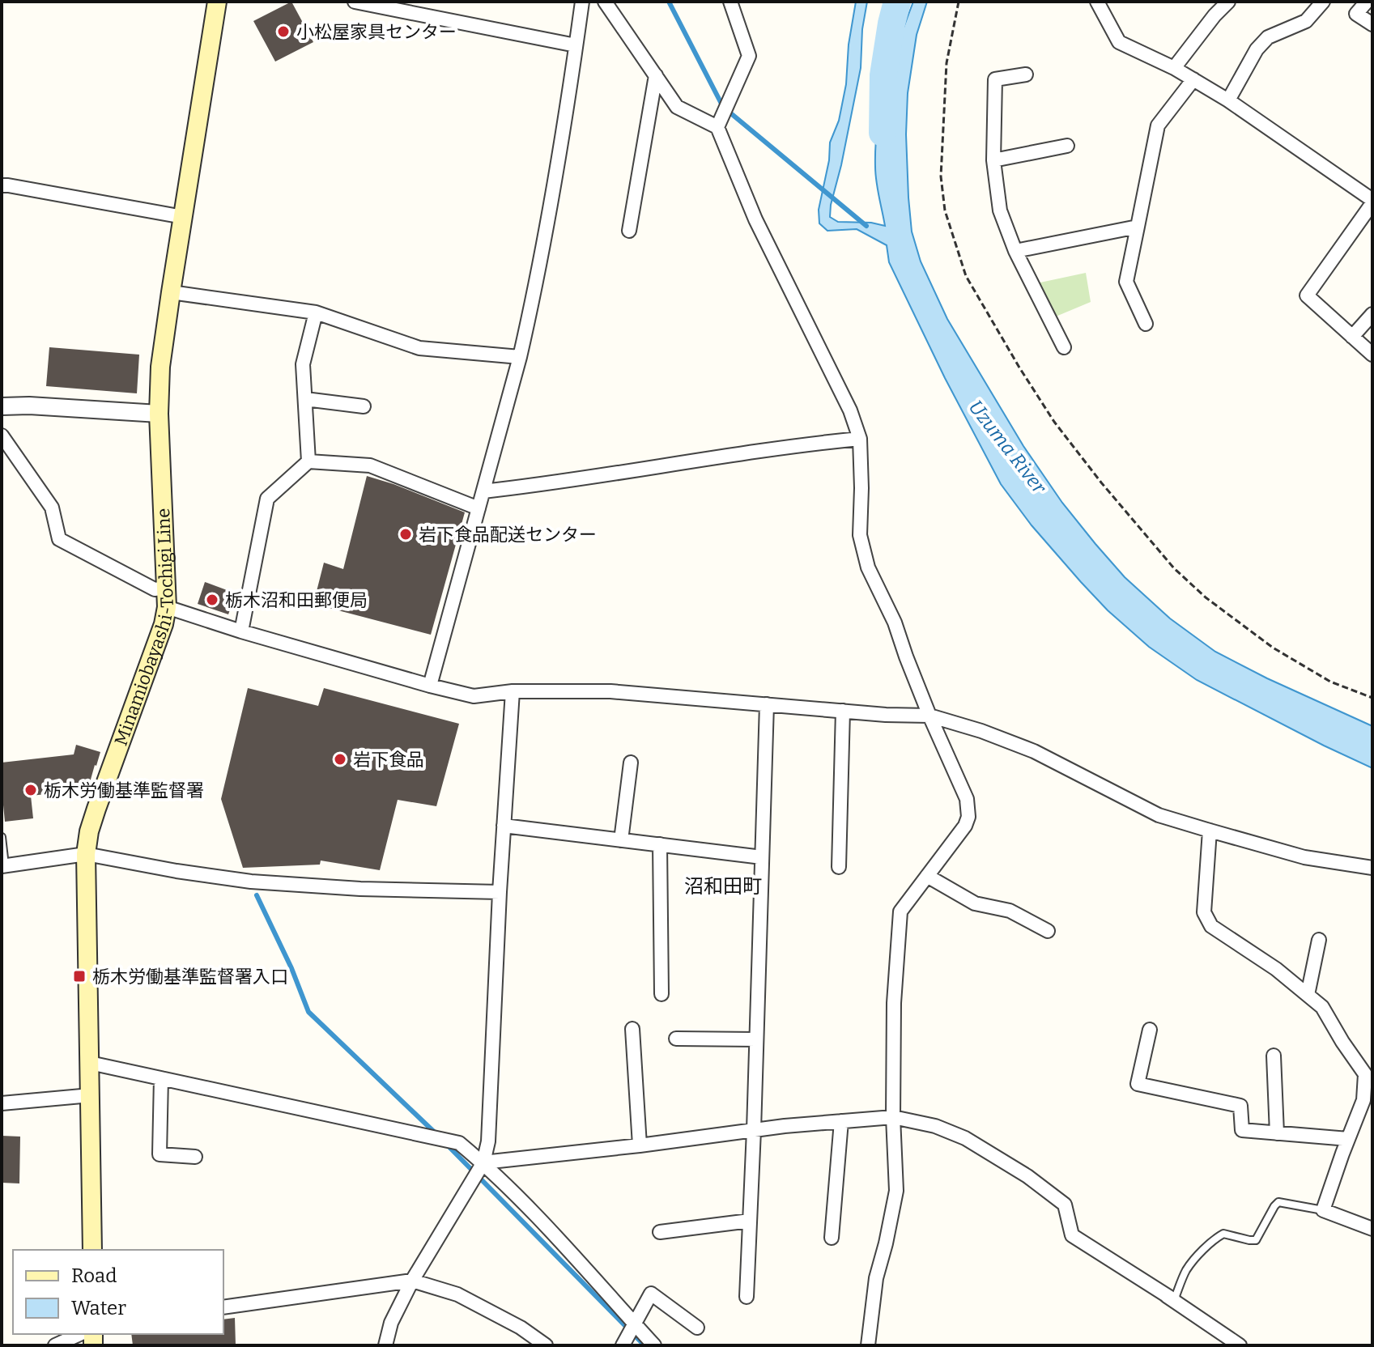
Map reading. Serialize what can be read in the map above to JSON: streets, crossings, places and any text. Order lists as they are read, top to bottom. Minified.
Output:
{"streets":{"main road":["Minamiobayashi-Tochigi Line"]},"districts":["沼和田町"],"water":["Uzuma River"],"places":{"other":["小松屋家具センター","岩下食品配送センター","栃木沼和田郵便局","岩下食品","栃木労働基準監督署"],"transit":["栃木労働基準監督署入口"]},"legend":["Road","Water"]}
